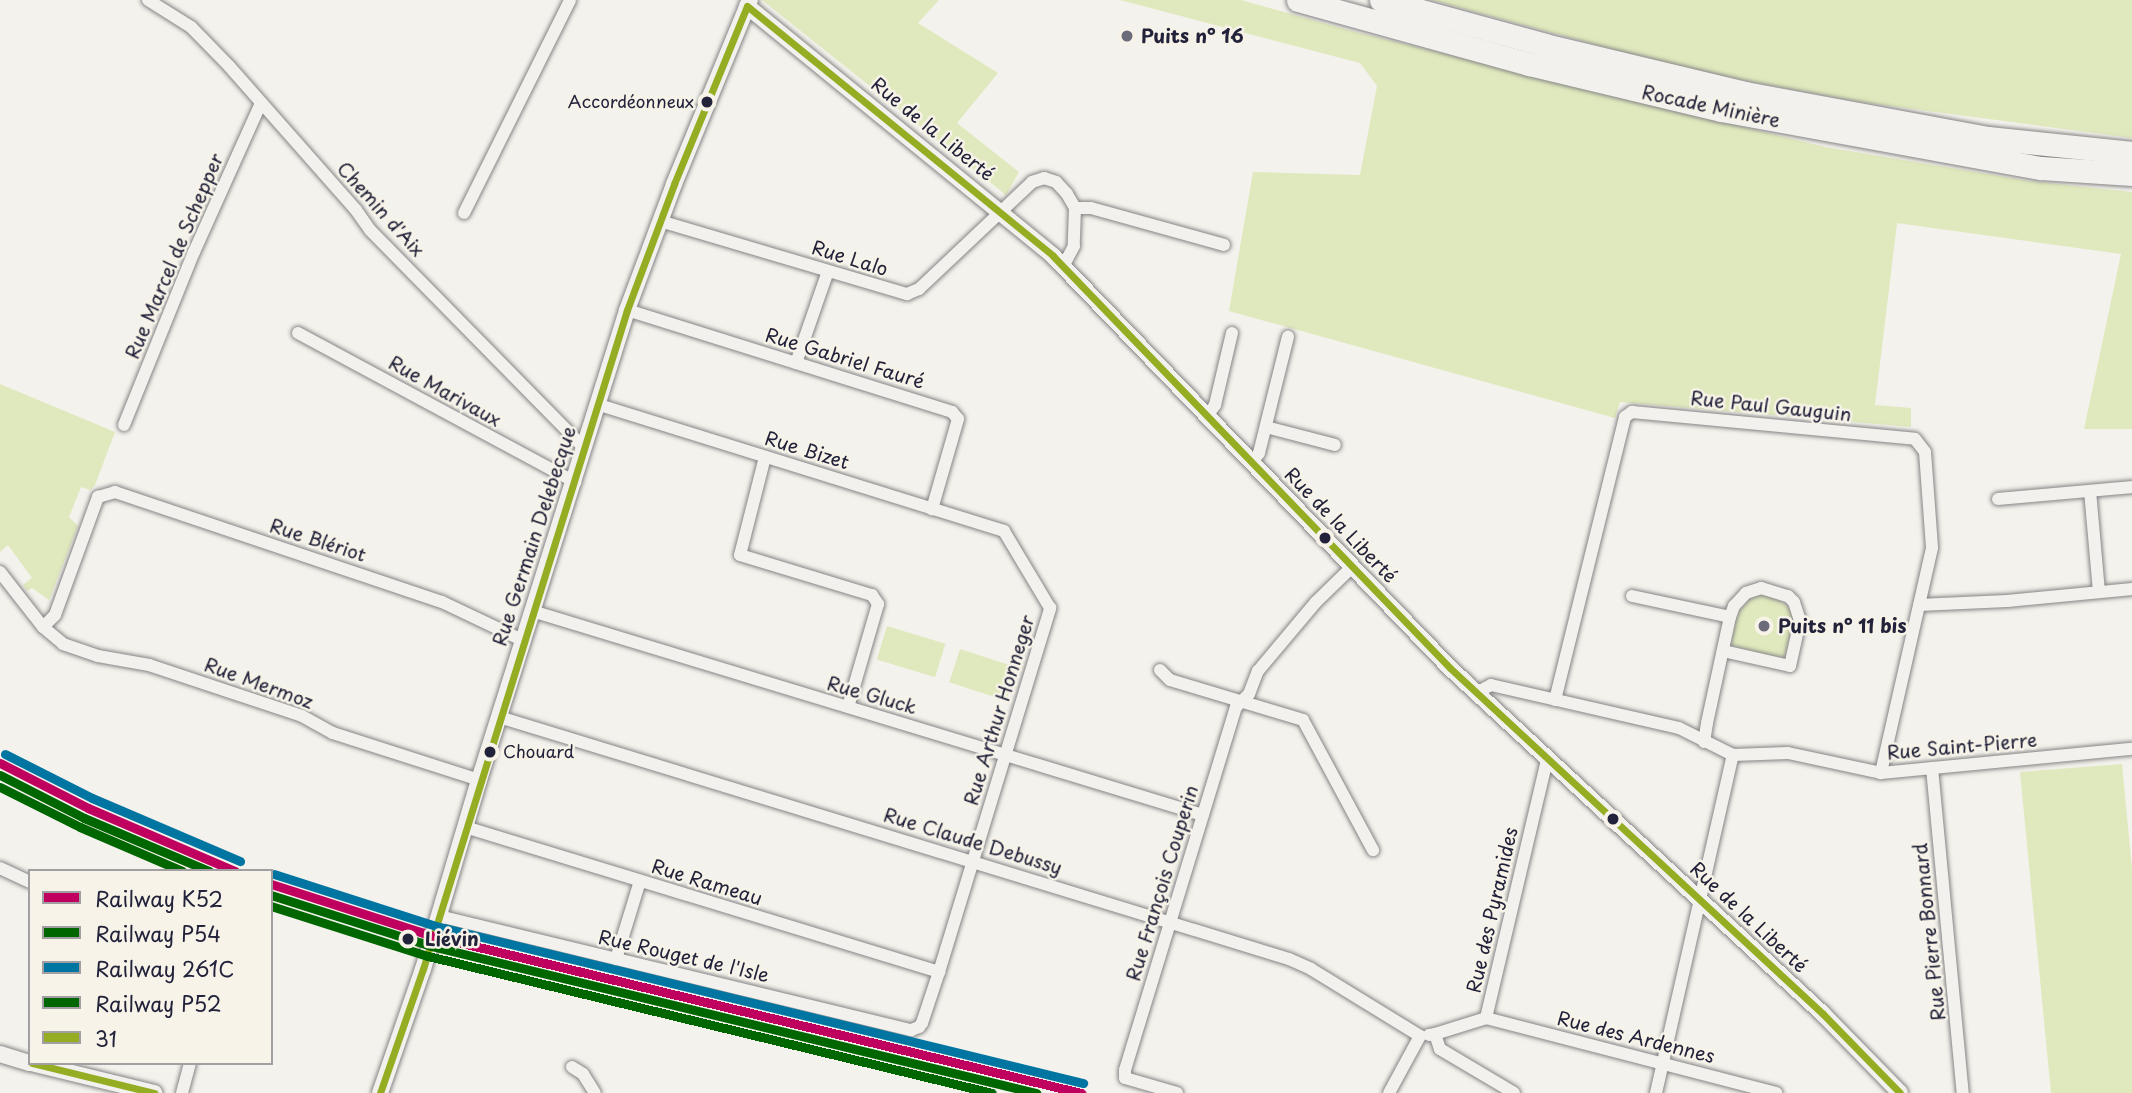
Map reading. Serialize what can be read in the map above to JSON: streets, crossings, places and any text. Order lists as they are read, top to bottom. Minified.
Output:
{"streets":{"highway":["Rocade Minière"],"street":["Rue de la Liberté","Chemin d'Aix","Rue Marcel de Schepper","Rue Lalo","Rue Gabriel Fauré","Rue Marivaux","Rue Paul Gauguin","Rue Bizet","Rue Germain Delebecque","Rue Blériot","Rue Mermoz","Rue Gluck","Rue Arthur Honneger","Rue Saint-Pierre","Rue Claude Debussy","Rue Rameau","Rue François Couperin","Rue des Pyramides","Rue Pierre Bonnard","Rue Rouget de l'Isle","Rue des Ardennes"]},"crossings":[["Rue de la Liberté","Rue Lalo"],["Rue de la Liberté","Rue Germain Delebecque"],["Rue de la Liberté","Rue Saint-Pierre"],["Rue de la Liberté","Rue François Couperin"],["Rue de la Liberté","Rue des Pyramides"],["Chemin d'Aix","Rue Marcel de Schepper"],["Chemin d'Aix","Rue Germain Delebecque"],["Rue Lalo","Rue Germain Delebecque"],["Rue Gabriel Fauré","Rue Bizet"],["Rue Gabriel Fauré","Rue Germain Delebecque"],["Rue Marivaux","Rue Germain Delebecque"],["Rue Paul Gauguin","Rue Saint-Pierre"],["Rue Bizet","Rue Germain Delebecque"],["Rue Bizet","Rue Arthur Honneger"],["Rue Germain Delebecque","Rue Blériot"],["Rue Germain Delebecque","Rue Mermoz"],["Rue Germain Delebecque","Rue Gluck"],["Rue Germain Delebecque","Rue Claude Debussy"],["Rue Germain Delebecque","Rue Rameau"],["Rue Germain Delebecque","Rue Rouget de l'Isle"],["Rue Blériot","Rue Mermoz"],["Rue Gluck","Rue Arthur Honneger"],["Rue Gluck","Rue François Couperin"],["Rue Arthur Honneger","Rue Claude Debussy"],["Rue Arthur Honneger","Rue Rameau"],["Rue Arthur Honneger","Rue Rouget de l'Isle"],["Rue Saint-Pierre","Rue Pierre Bonnard"],["Rue Claude Debussy","Rue François Couperin"],["Rue Claude Debussy","Rue des Pyramides"],["Rue des Pyramides","Rue des Ardennes"]],"places":["Puits n° 16","Accordéonneux","Puits n° 11 bis","Chouard","Liévin"],"lines":["transit line 31","rail line 261C","rail line K52","rail line P54","rail line P52"],"legend":["Railway K52","Railway P54","Railway 261C","Railway P52","31"]}
